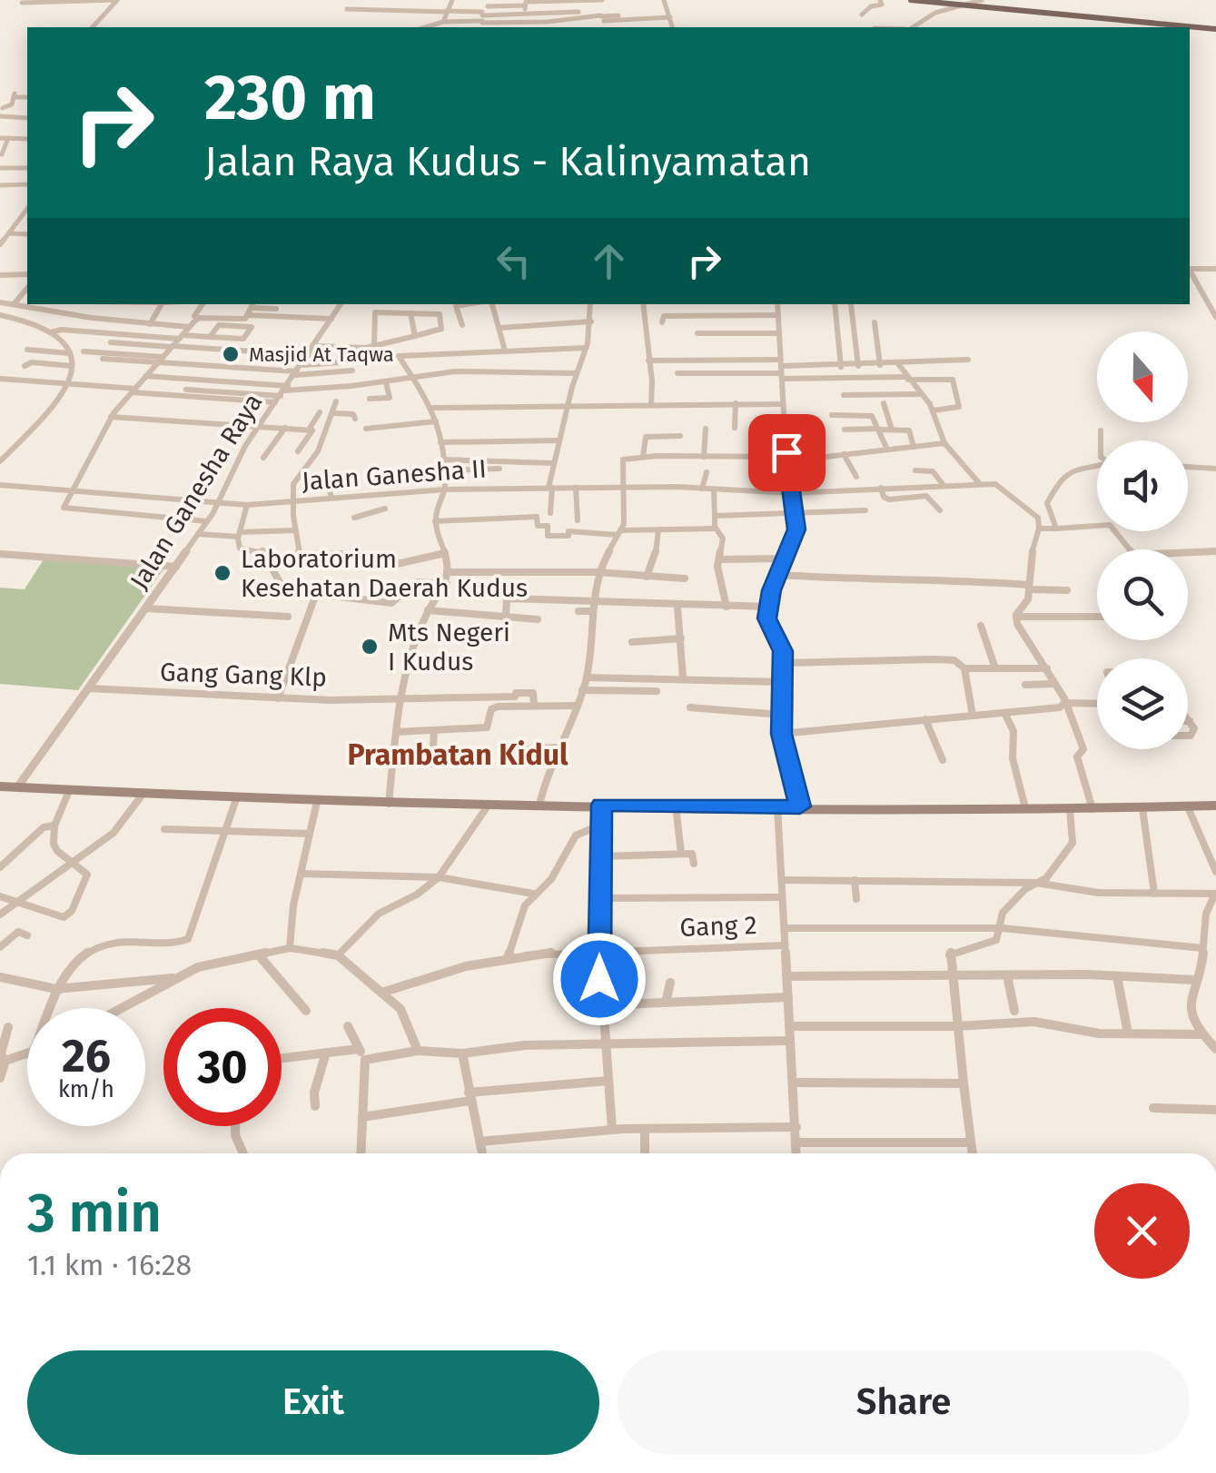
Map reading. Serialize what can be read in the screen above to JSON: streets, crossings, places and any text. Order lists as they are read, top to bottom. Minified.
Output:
{"streets":{"street":["Jalan Ganesha II","Jalan Ganesha Raya","Gang Gang Klp","Gang 2"]},"crossings":[["Jalan Ganesha II","Jalan Ganesha Raya"],["Jalan Ganesha Raya","Gang Gang Klp"]],"districts":["Prambatan Kidul"],"places":["Masjid At Taqwa","Laboratorium Kesehatan Daerah Kudus","Mts Negeri I Kudus"],"north":"bottom","page":{"turn":["230 m","Jalan Raya Kudus - Kalinyamatan"],"speed":"26 km/h","limit":"30","heading":["3 min","1.1 km · 16:28"],"buttons":["Exit","Share"]}}
